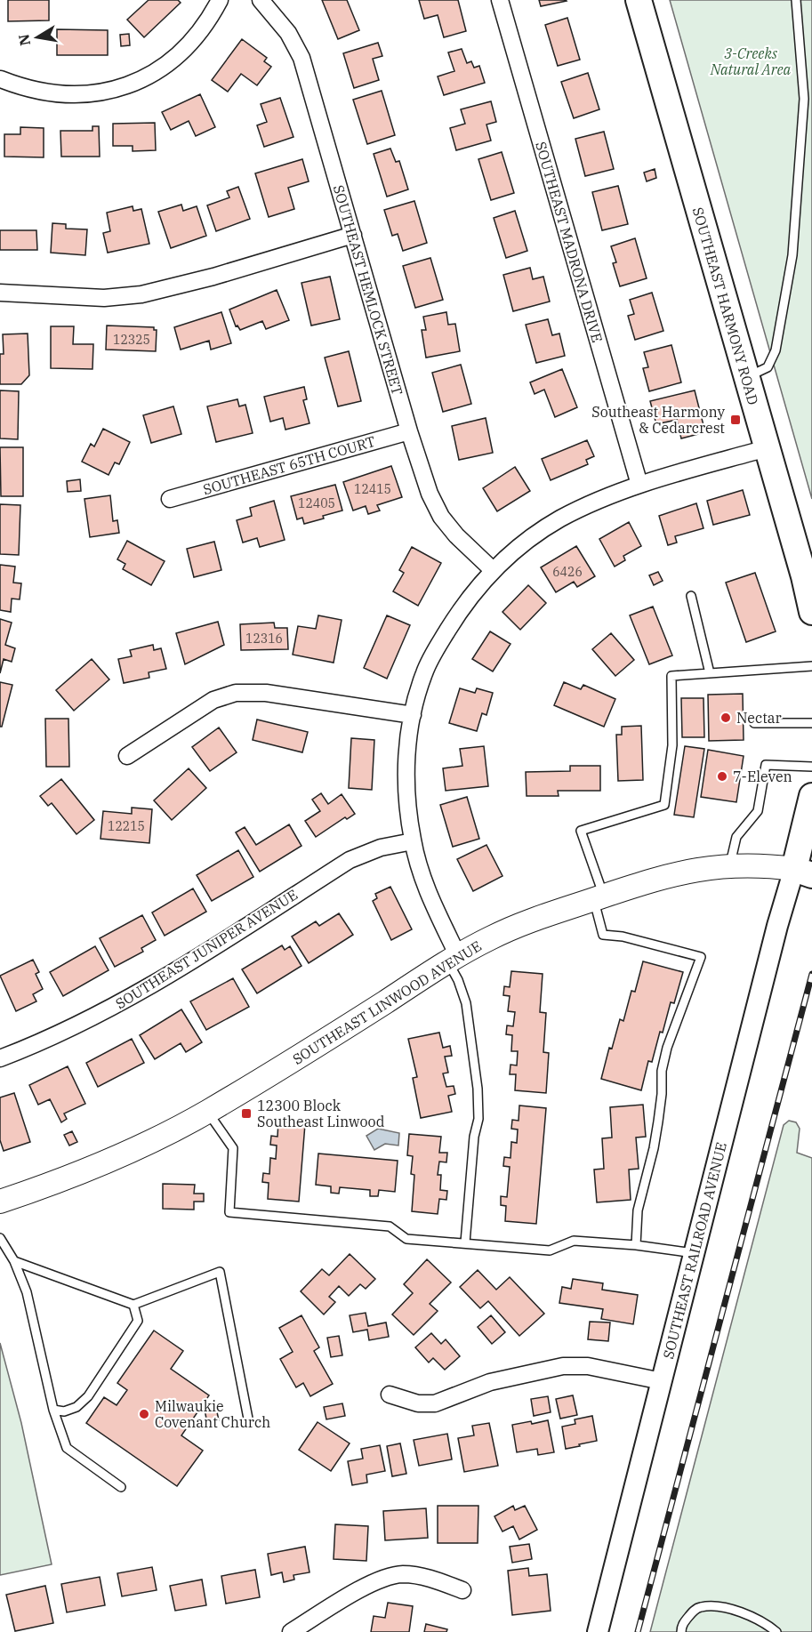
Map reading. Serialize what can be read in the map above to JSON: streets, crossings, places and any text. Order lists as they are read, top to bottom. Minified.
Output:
{"streets":{"main road":["SOUTHEAST HARMONY ROAD","SOUTHEAST LINWOOD AVENUE"],"street":["SOUTHEAST MADRONA DRIVE","SOUTHEAST HEMLOCK STREET","SOUTHEAST 65TH COURT","SOUTHEAST JUNIPER AVENUE","SOUTHEAST RAILROAD AVENUE"]},"crossings":[["SOUTHEAST HEMLOCK STREET","SOUTHEAST 65TH COURT"],["SOUTHEAST LINWOOD AVENUE","SOUTHEAST RAILROAD AVENUE"]],"parks":["3-Creeks Natural Area"],"places":{"transit":["Southeast Harmony & Cedarcrest","12300 Block Southeast Linwood"],"other":["Nectar","7-Eleven","Milwaukie Covenant Church"]},"house_numbers":["12325","12415","12405","6426","12316","12215"],"north":"left"}
